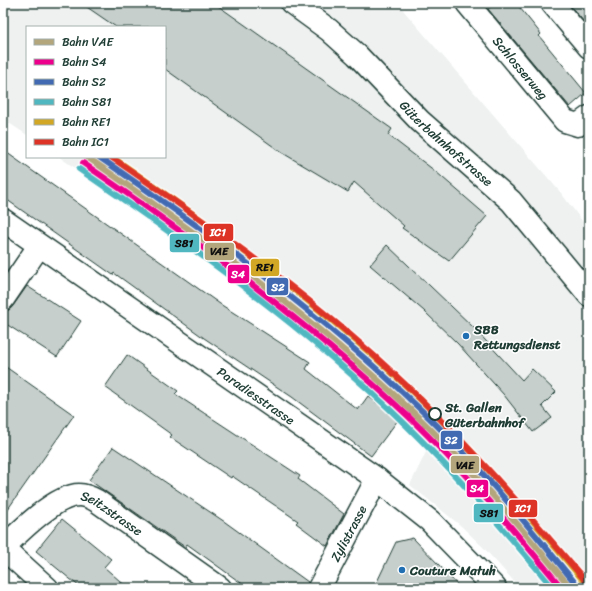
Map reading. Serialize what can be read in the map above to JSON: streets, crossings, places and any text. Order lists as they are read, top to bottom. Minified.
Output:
{"streets":{"street":["Schlosserweg","Güterbahnhofstrasse","Paradiesstrasse","Seitzstrasse","Zylistrasse"]},"crossings":[["Paradiesstrasse","Zylistrasse"]],"places":["SBB Rettungsdienst","St. Gallen Güterbahnhof","Couture Matuh"],"lines":["rail line VAE","rail line S2","rail line RE1","rail line IC1","rail line S4","rail line S81"],"legend":["Bahn VAE","Bahn S4","Bahn S2","Bahn S81","Bahn RE1","Bahn IC1"]}
